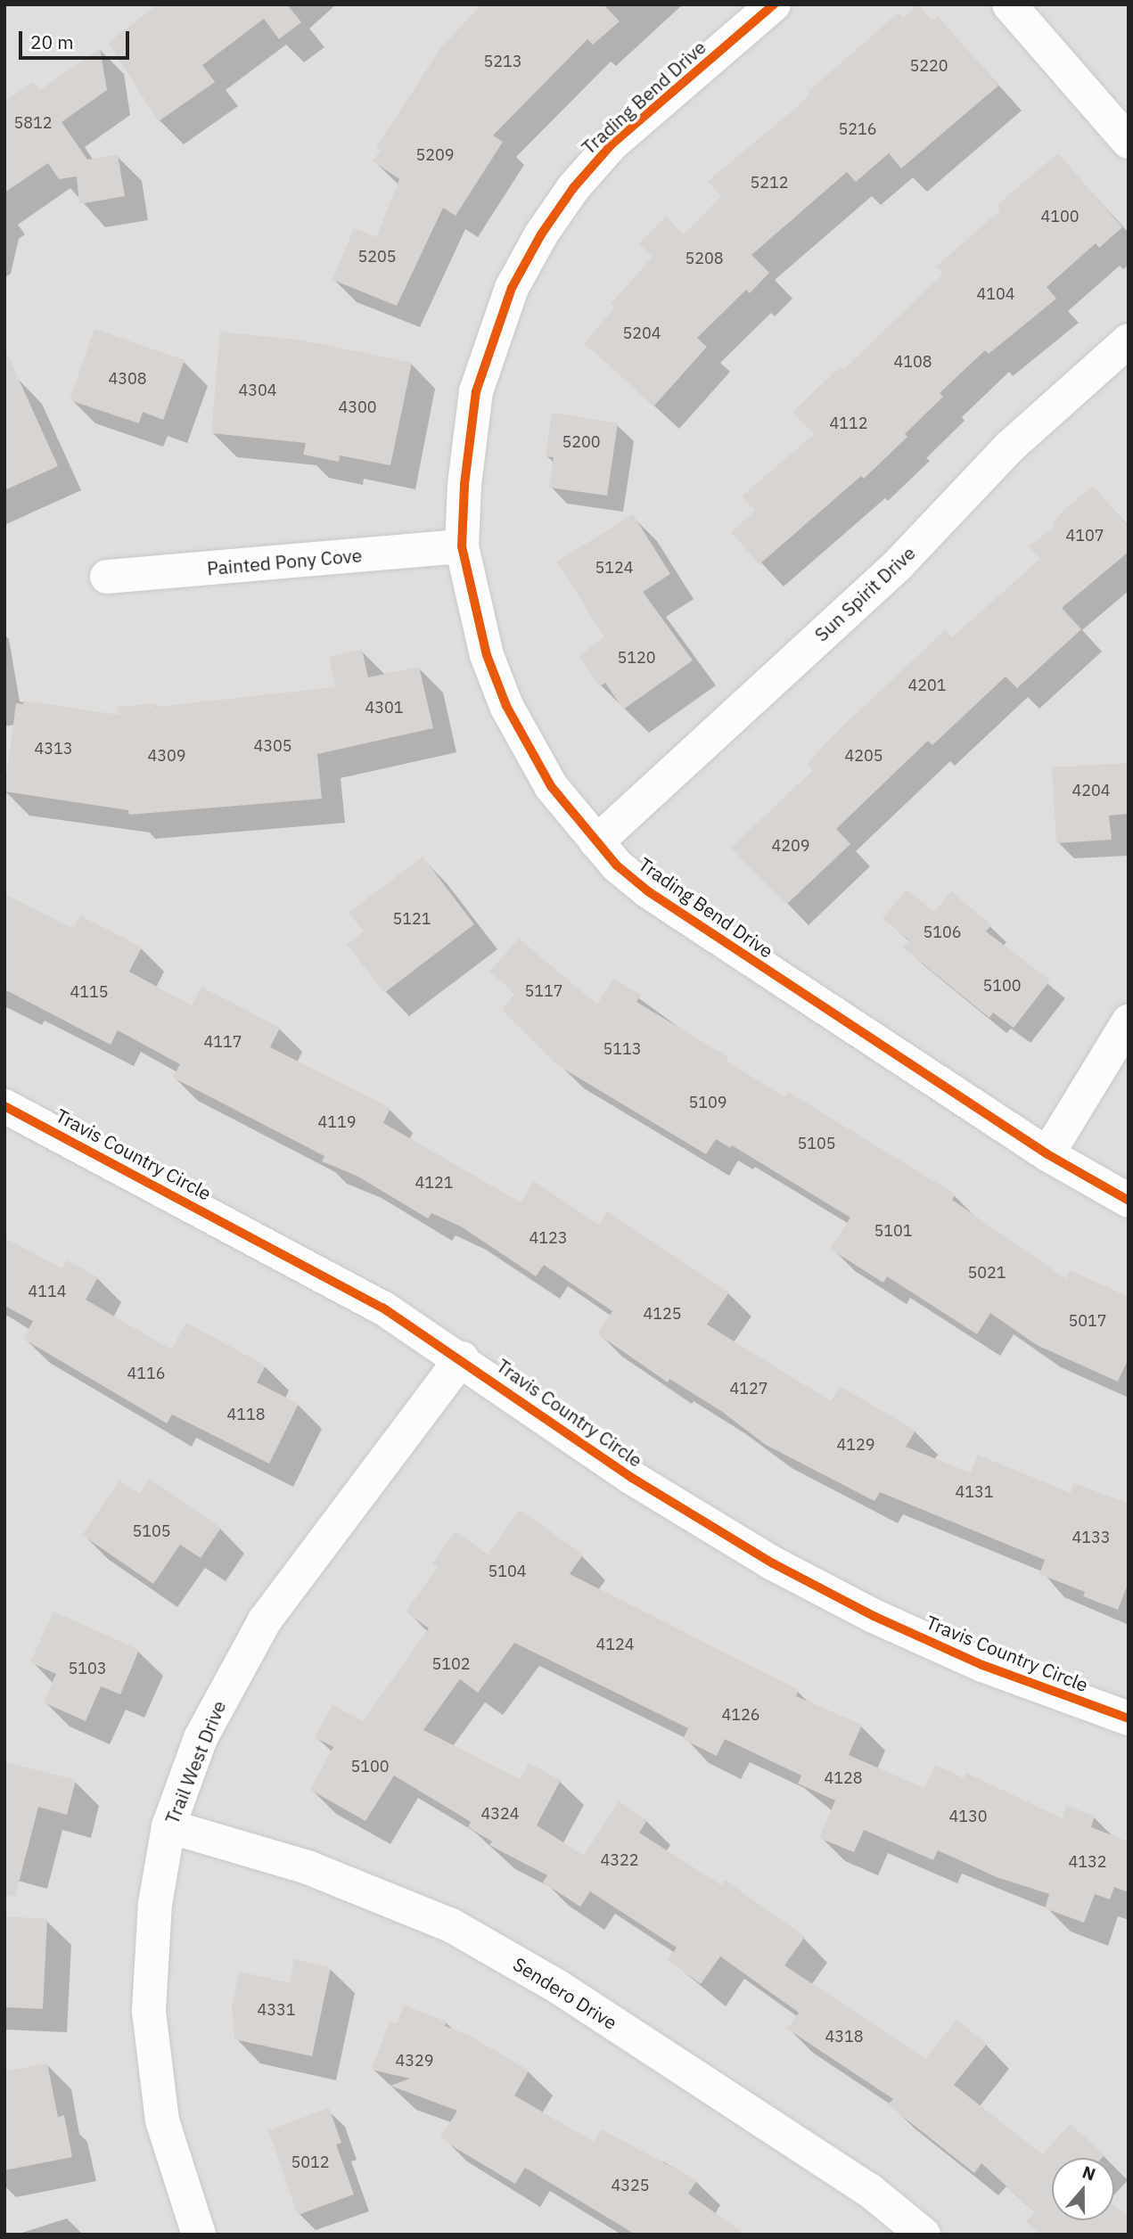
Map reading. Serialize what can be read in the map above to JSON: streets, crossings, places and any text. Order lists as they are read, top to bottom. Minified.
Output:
{"streets":{"street":["Trading Bend Drive","Painted Pony Cove","Sun Spirit Drive","Travis Country Circle","Trail West Drive","Sendero Drive"]},"crossings":[["Trading Bend Drive","Painted Pony Cove"],["Trading Bend Drive","Sun Spirit Drive"],["Travis Country Circle","Trail West Drive"],["Trail West Drive","Sendero Drive"]],"house_numbers":["5213","5220","5812","5216","5209","5212","4100","5205","5208","4104","5204","4108","4308","4304","4300","4112","5200","4107","5124","5120","4201","4301","4305","4313","4309","4205","4204","4209","5121","5106","5100","5117","4115","4117","5113","5109","4119","5105","4121","5101","4123","5021","4114","4125","5017","4116","4127","4118","4129","4131","5105","4133","5104","4124","5102","5103","4126","5100","4128","4324","4130","4322","4132","4331","4318","4329","5012","4325"],"scale_bar":"20 m","north":"top"}
